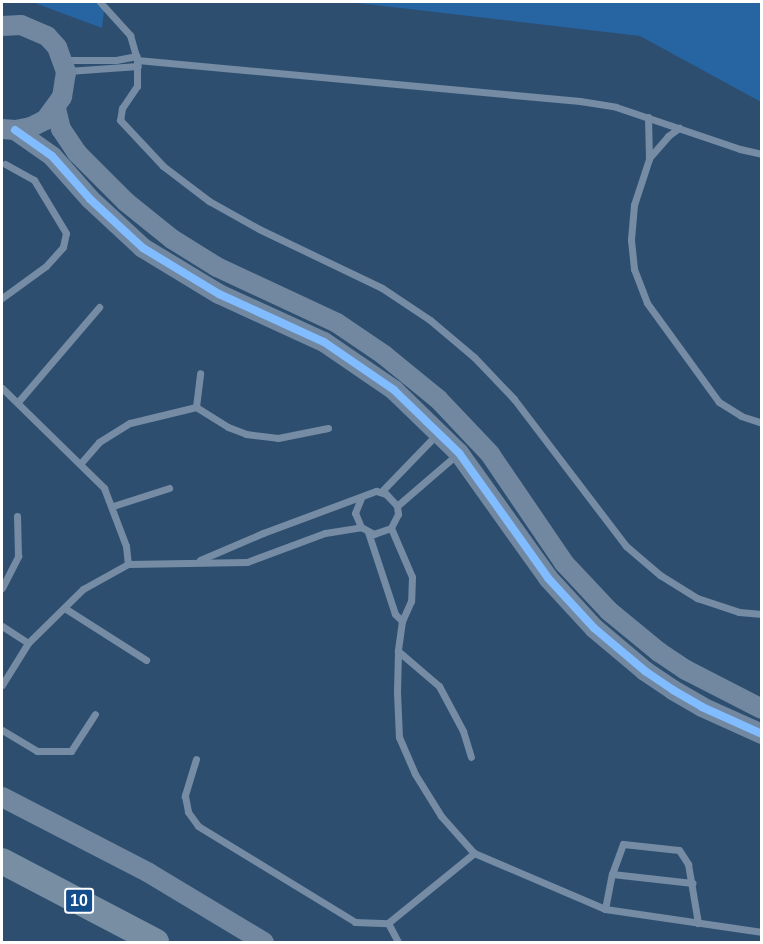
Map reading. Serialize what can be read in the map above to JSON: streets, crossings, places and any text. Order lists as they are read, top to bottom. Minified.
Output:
{"streets":{"highway":["10"]}}
